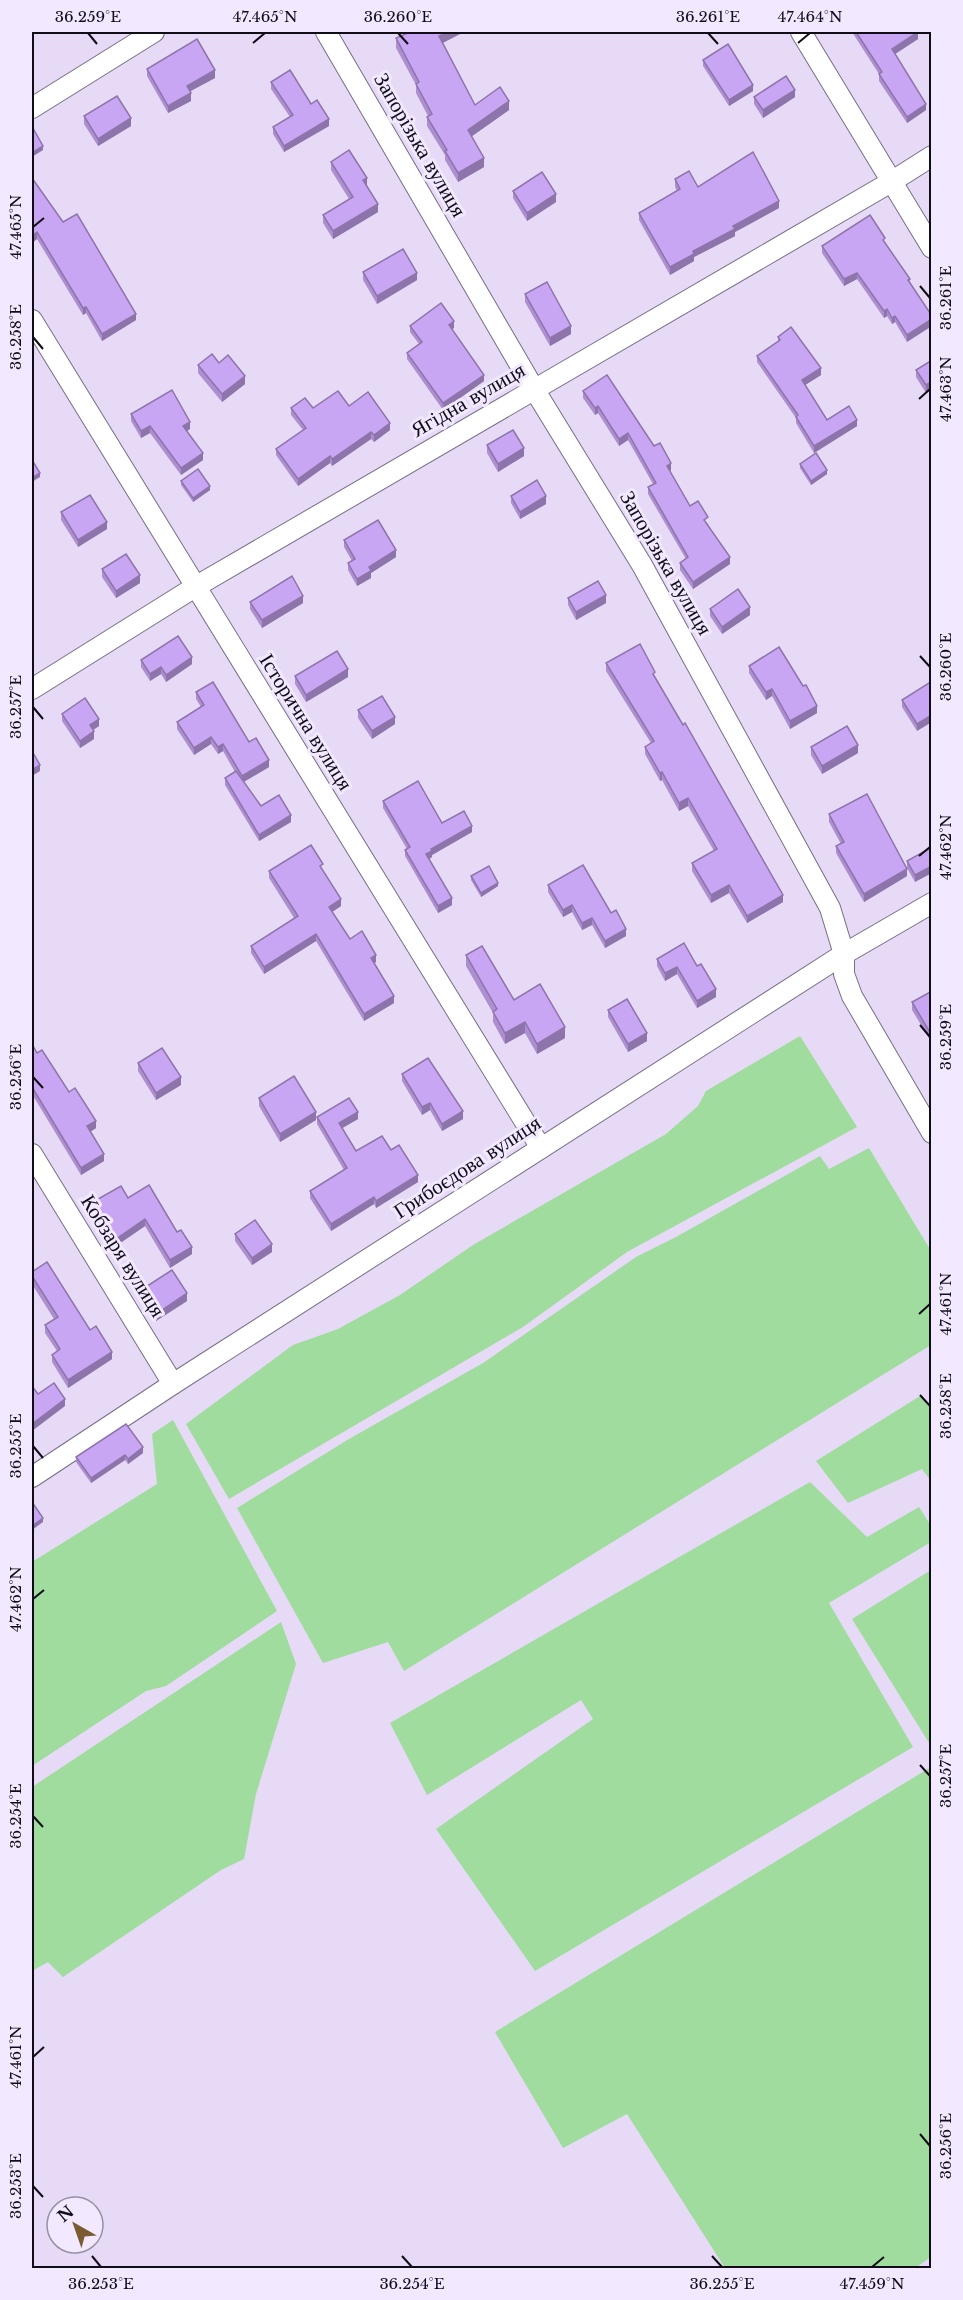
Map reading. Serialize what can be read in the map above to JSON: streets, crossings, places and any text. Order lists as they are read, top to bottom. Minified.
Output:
{"streets":{"street":["Запорізька вулиця","Ягідна вулиця","Історична вулиця","Грибоєдова вулиця","Кобзаря вулиця"]},"crossings":[["Запорізька вулиця","Ягідна вулиця"],["Запорізька вулиця","Грибоєдова вулиця"],["Ягідна вулиця","Історична вулиця"],["Історична вулиця","Грибоєдова вулиця"],["Грибоєдова вулиця","Кобзаря вулиця"]],"north":"top left","coordinates":["36.259°E","47.465°N","36.260°E","36.261°E","47.464°N","36.258°E","47.463°N","36.257°E","47.462°N","36.256°E","47.461°N","36.255°E","36.254°E","36.253°E","47.459°N"]}
